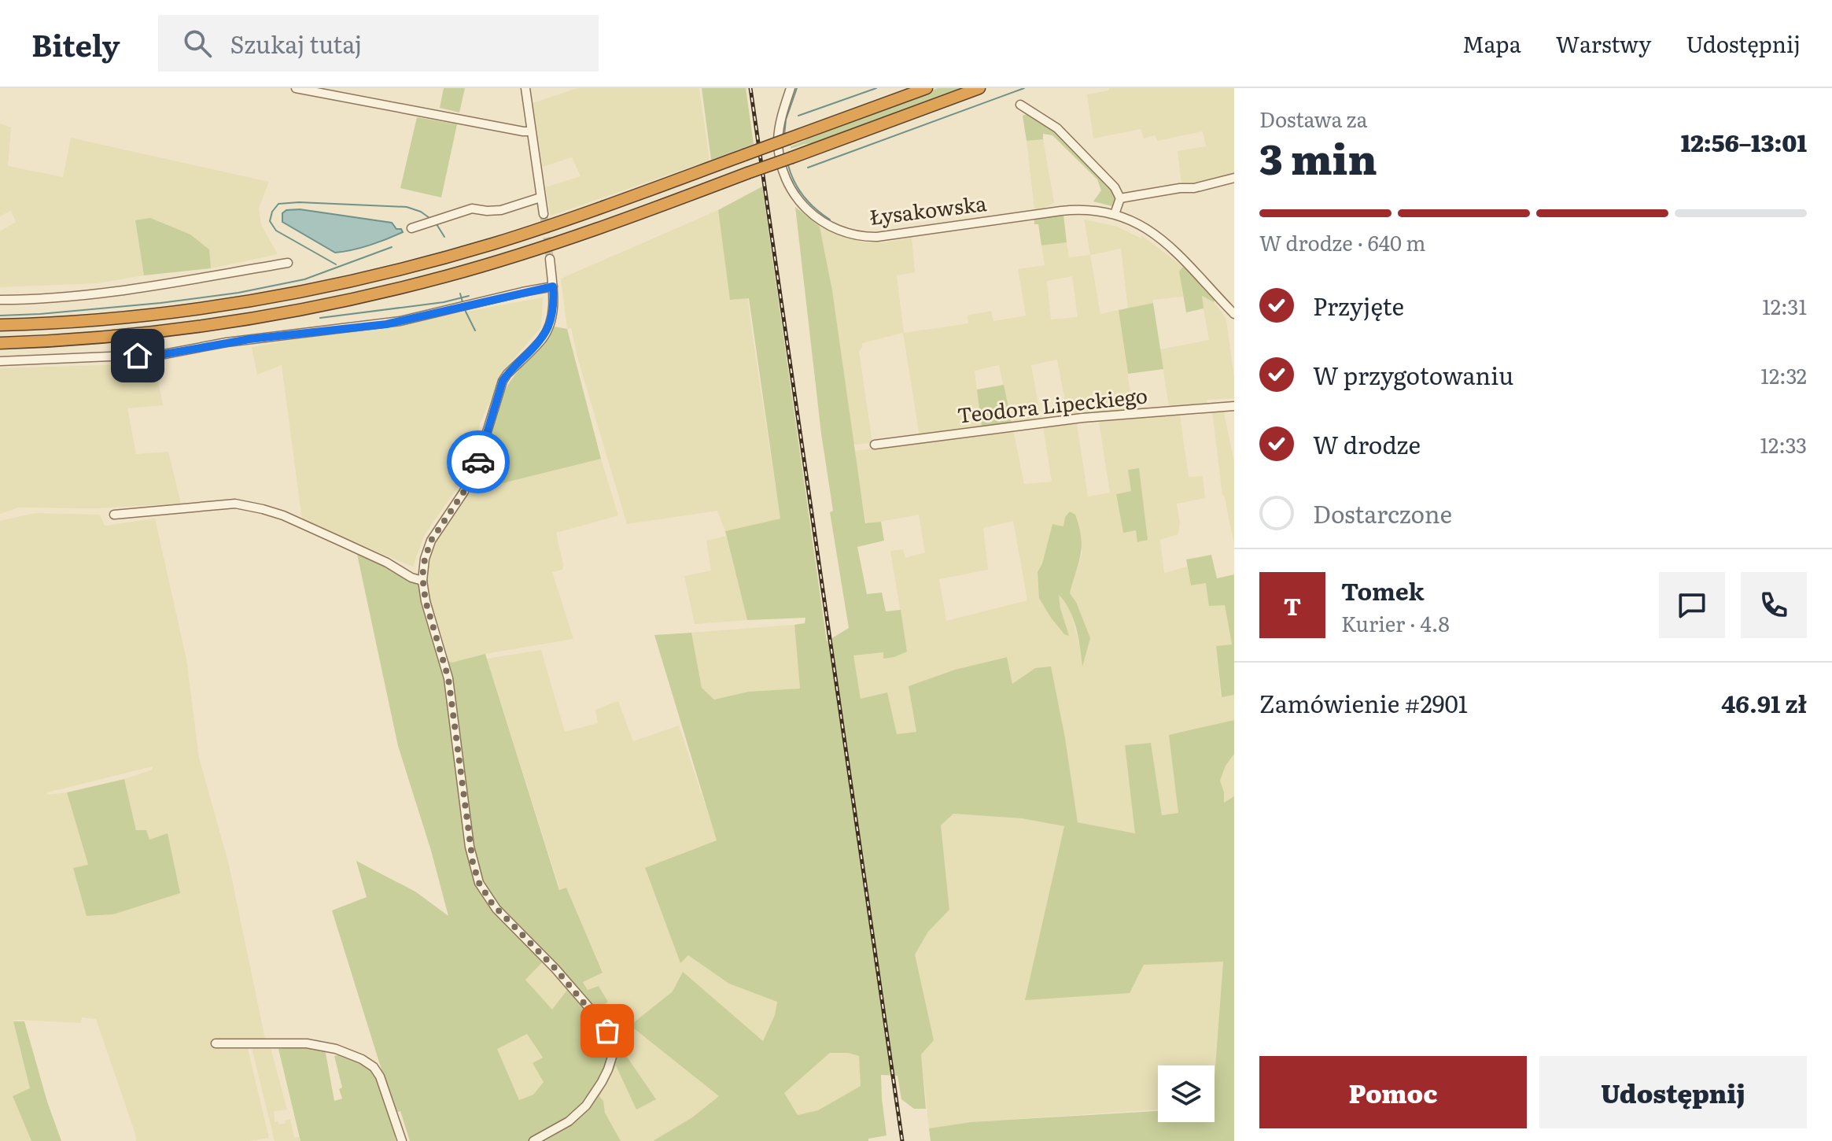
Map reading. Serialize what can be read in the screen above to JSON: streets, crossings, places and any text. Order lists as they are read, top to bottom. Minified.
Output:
{"streets":{"street":["Łysakowska","Teodora Lipeckiego"]},"page":{"header":"Bitely","search":"Szukaj tutaj","nav":["Mapa","Warstwy","Udostępnij"],"heading":["3 min","Dostawa za","12:56–13:01"],"panel":["Tomek","Kurier · 4.8","Zamówienie #2901","46.91 zł"],"bar":"W drodze · 640 m","list":[["Przyjęte","12:31"],["W przygotowaniu","12:32"],["W drodze","12:33"],"Dostarczone"],"round":"T","buttons":["Pomoc","Udostępnij"]}}
